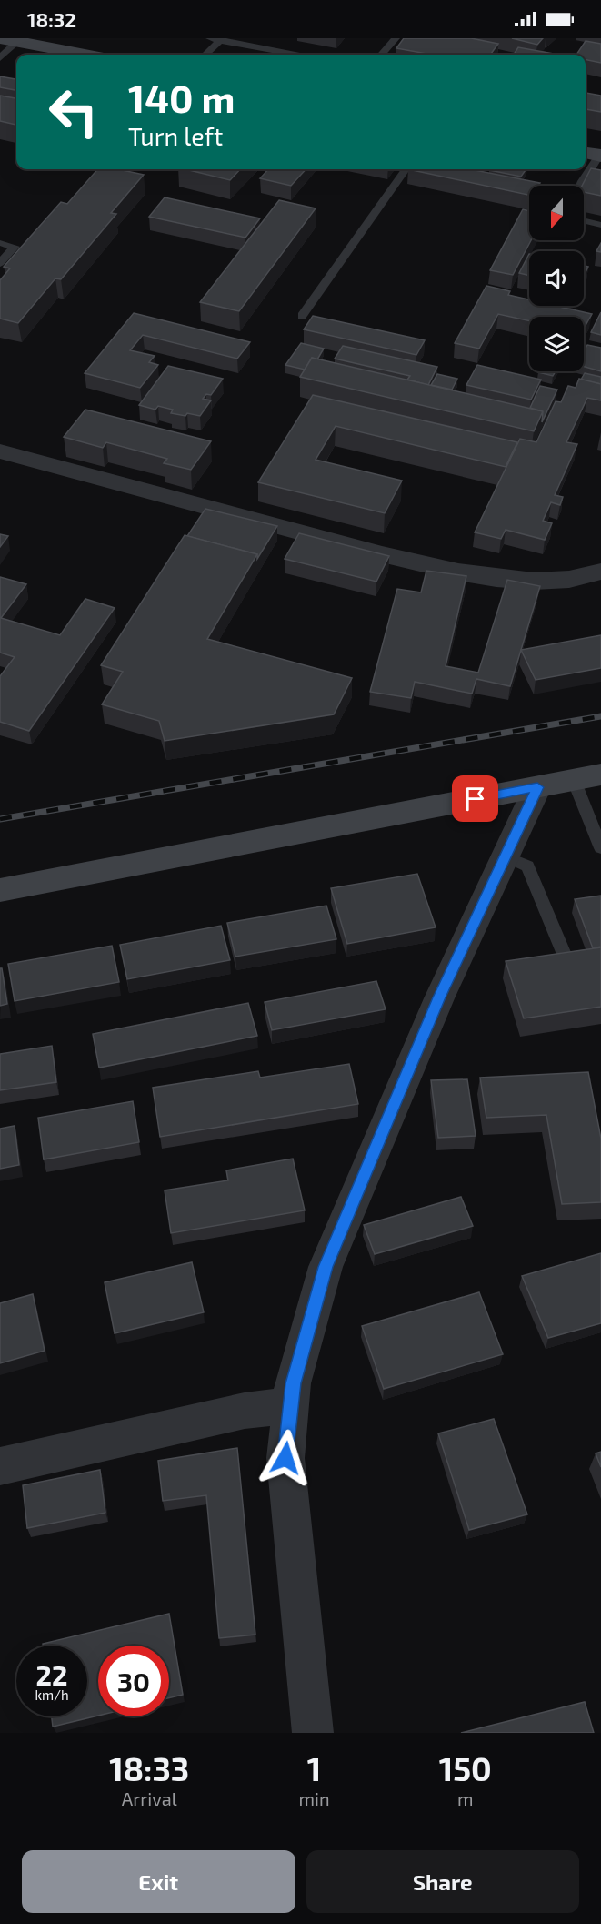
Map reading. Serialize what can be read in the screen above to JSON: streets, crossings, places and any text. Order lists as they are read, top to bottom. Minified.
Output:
{"north":"bottom","page":{"status":"18:32","turn":["140 m","Turn left"],"speed":"22 km/h","limit":"30","eta":["18:33","Arrival","1","min","150","m"],"buttons":["Exit","Share"]}}
